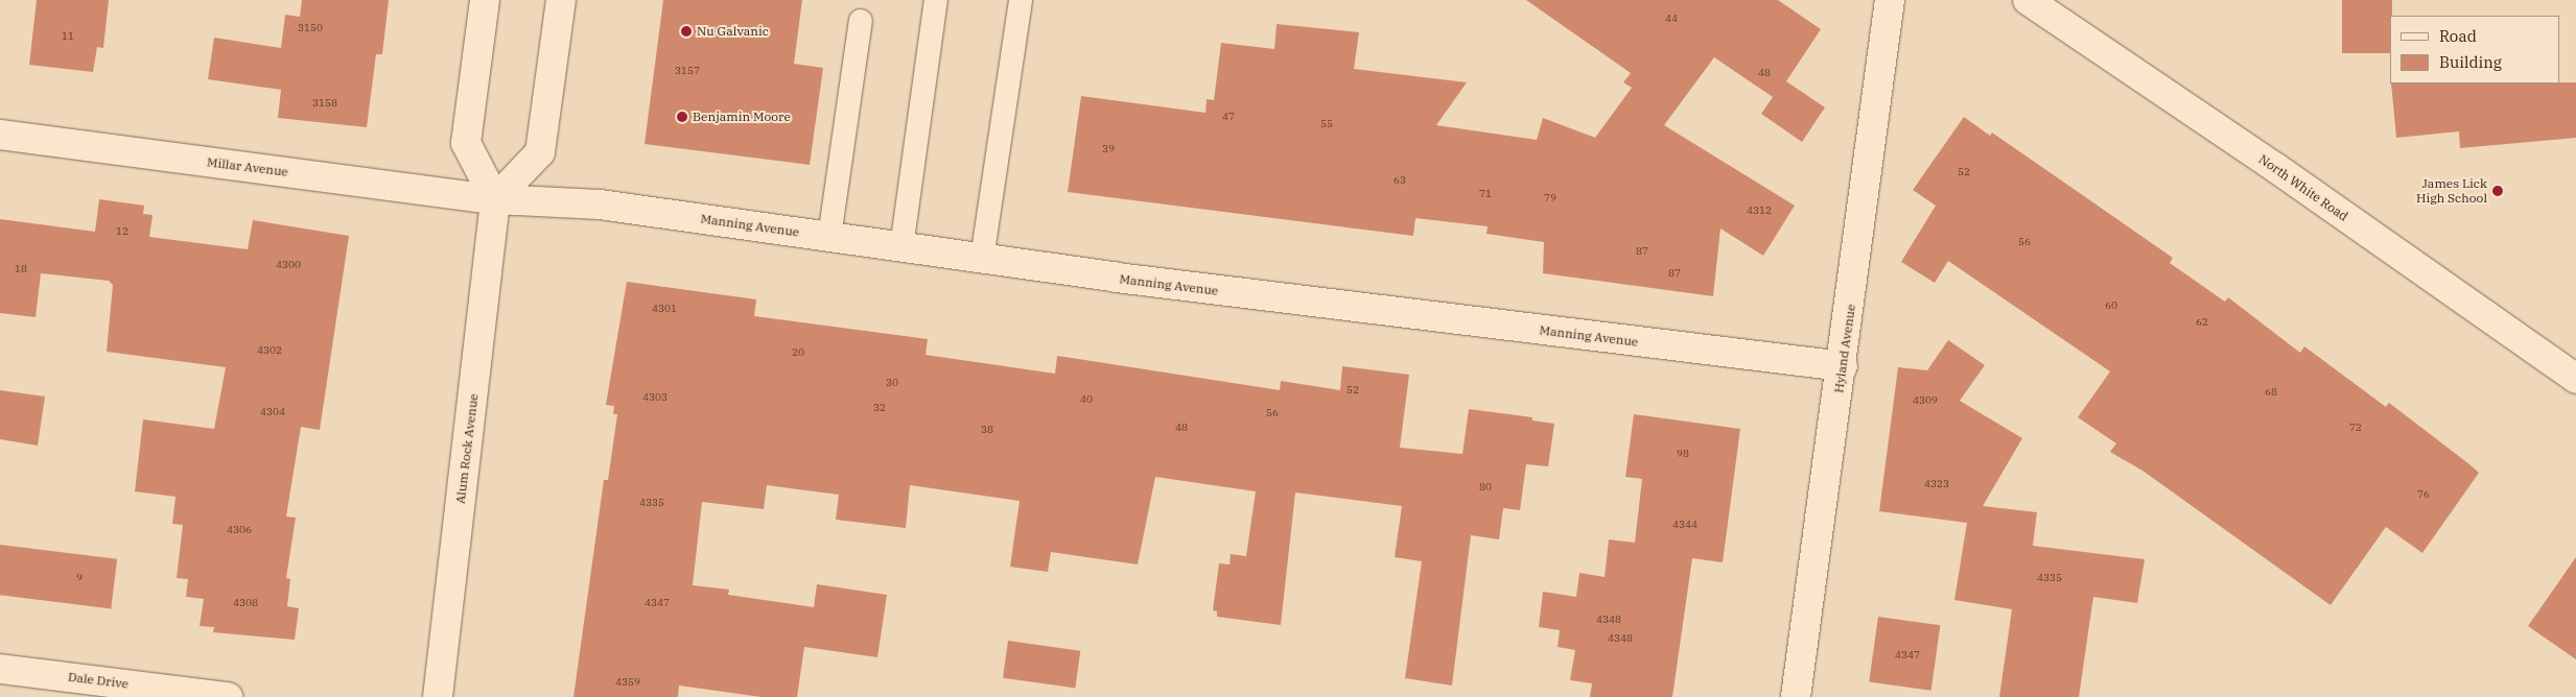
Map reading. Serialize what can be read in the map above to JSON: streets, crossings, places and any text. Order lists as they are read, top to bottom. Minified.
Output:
{"streets":{"street":["Millar Avenue","North White Road","Manning Avenue","Hyland Avenue","Alum Rock Avenue","Dale Drive"]},"crossings":[["Millar Avenue","Manning Avenue"],["Millar Avenue","Alum Rock Avenue"],["Manning Avenue","Hyland Avenue"],["Manning Avenue","Alum Rock Avenue"]],"places":["Nu Galvanic","Benjamin Moore","James Lick High School"],"house_numbers":["44","3150","11","3157","48","3158","47","55","39","52","63","71","79","4312","12","56","87","4300","18","87","60","4301","62","4302","20","30","52","68","4303","40","4309","32","4304","56","48","72","38","98","4323","80","76","4335","4344","4306","9","4335","4308","4347","4348","4348","4347","4359"],"legend":["Road","Building"]}
